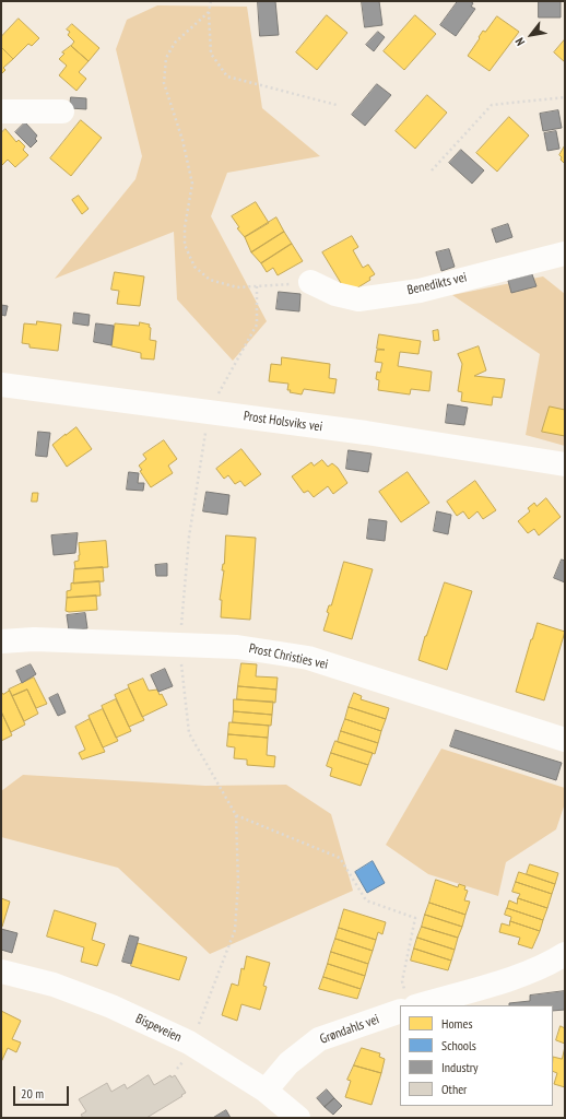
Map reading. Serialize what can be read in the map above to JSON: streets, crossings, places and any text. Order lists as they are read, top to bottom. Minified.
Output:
{"streets":{"street":["Benedikts vei","Prost Holsviks vei","Prost Christies vei","Bispeveien","Grøndahls vei"]},"crossings":[["Bispeveien","Grøndahls vei"]],"legend":["Homes","Schools","Industry","Other"],"scale_bar":"20 m","north":"bottom left"}
